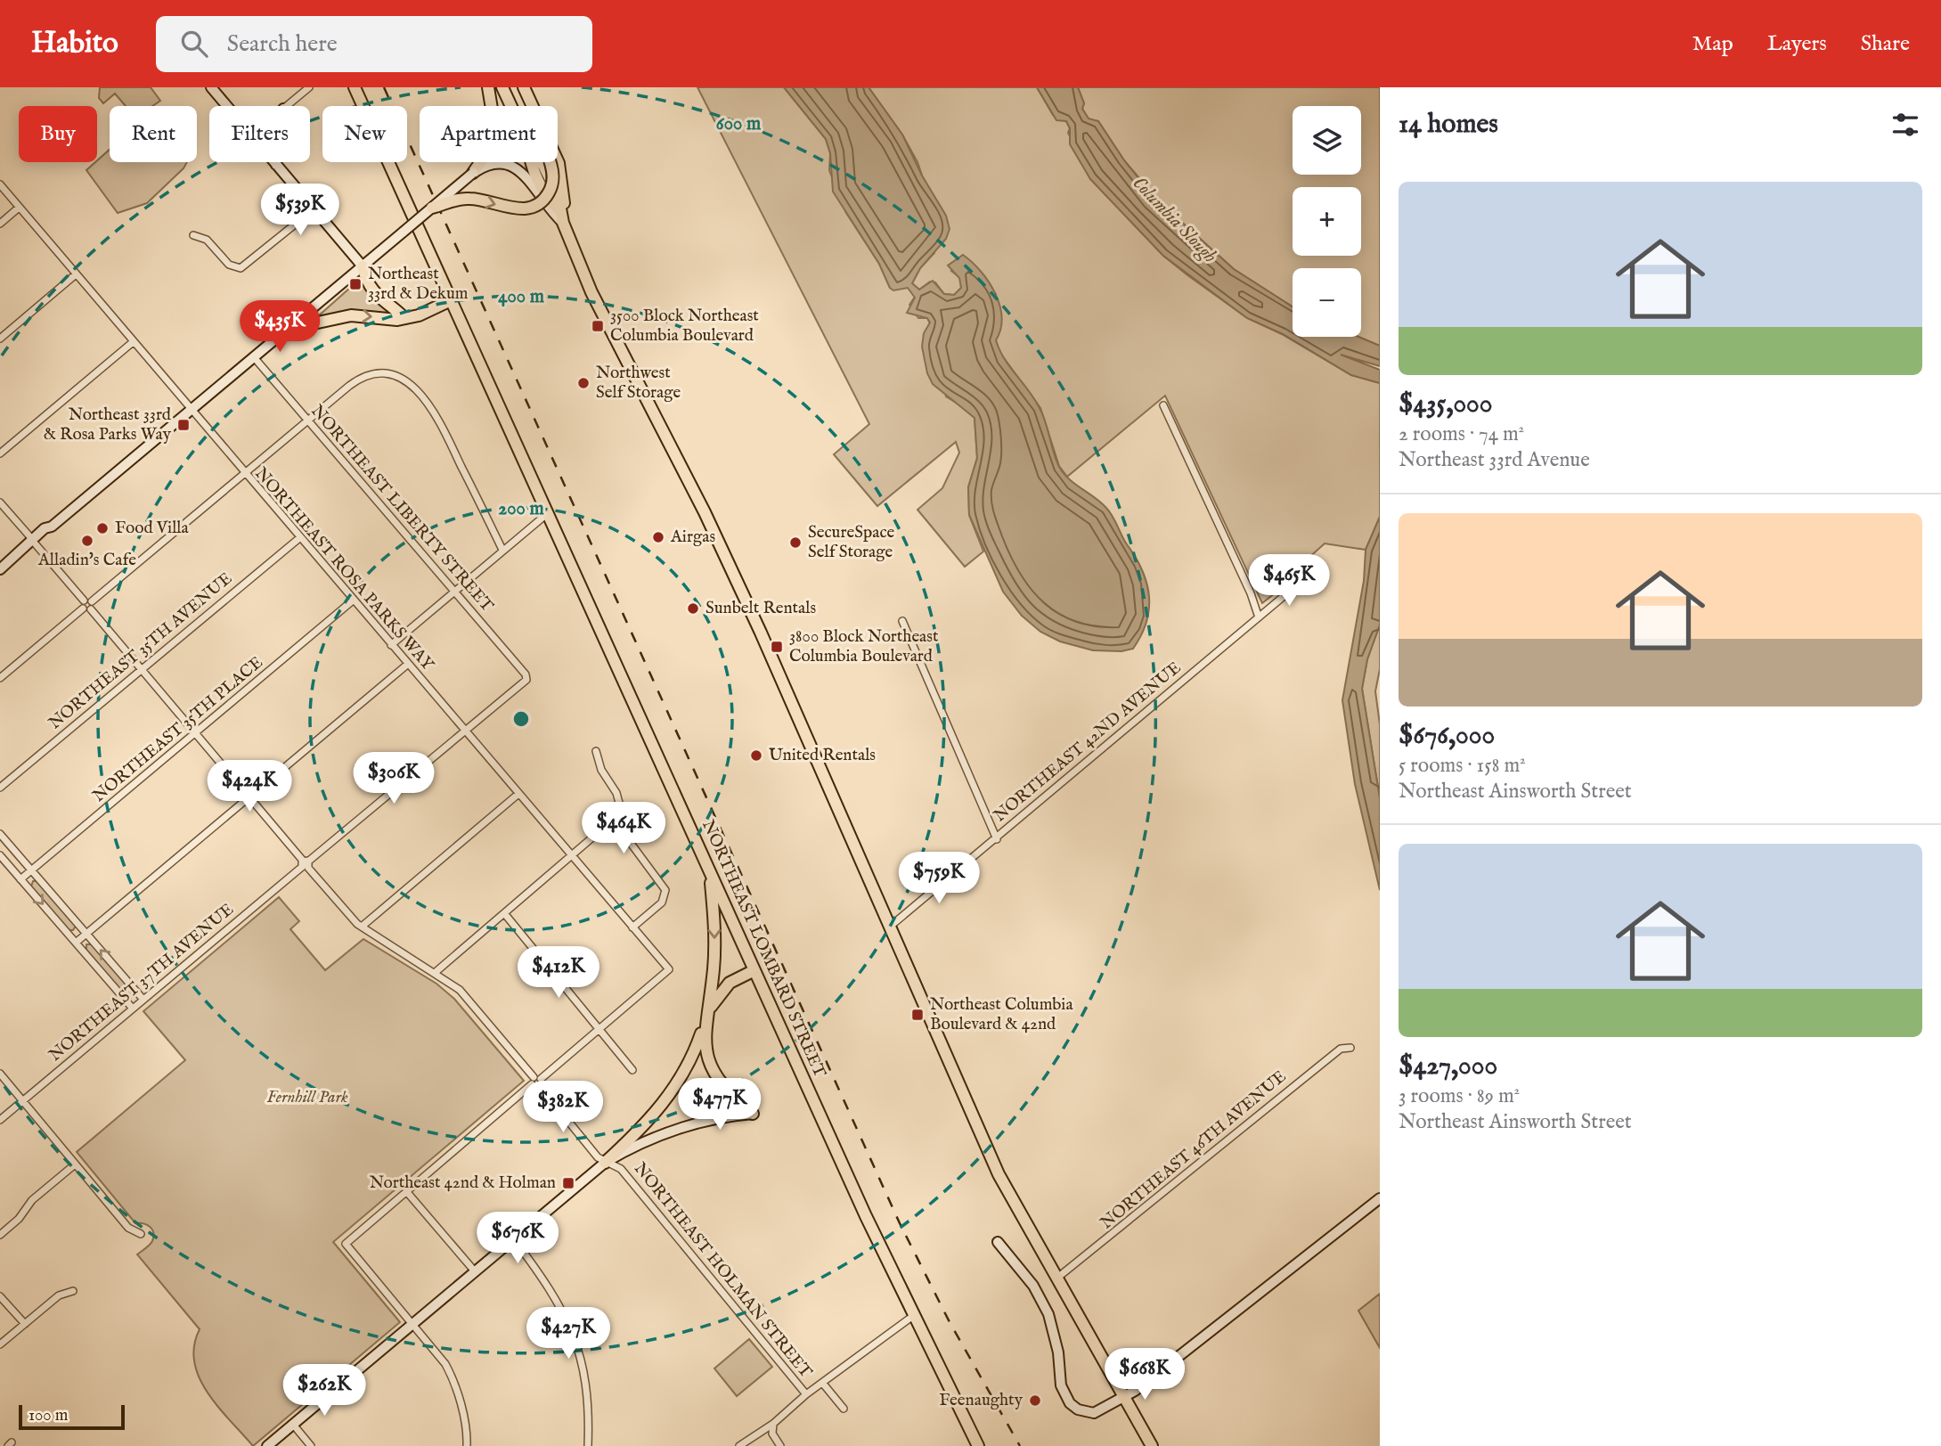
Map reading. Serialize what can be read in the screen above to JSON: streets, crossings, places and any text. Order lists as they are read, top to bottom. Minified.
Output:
{"streets":{"main road":["NORTHEAST LOMBARD STREET"],"street":["NORTHEAST LIBERTY STREET","NORTHEAST ROSA PARKS WAY","NORTHEAST 35TH AVENUE","NORTHEAST 35TH PLACE","NORTHEAST 42ND AVENUE","NORTHEAST 37TH AVENUE","NORTHEAST 46TH AVENUE","NORTHEAST HOLMAN STREET"]},"crossings":[["NORTHEAST LIBERTY STREET","NORTHEAST 37TH AVENUE"],["NORTHEAST ROSA PARKS WAY","NORTHEAST 35TH AVENUE"],["NORTHEAST ROSA PARKS WAY","NORTHEAST 35TH PLACE"],["NORTHEAST ROSA PARKS WAY","NORTHEAST 37TH AVENUE"],["NORTHEAST 35TH AVENUE","NORTHEAST HOLMAN STREET"],["NORTHEAST 35TH PLACE","NORTHEAST HOLMAN STREET"],["NORTHEAST 37TH AVENUE","NORTHEAST HOLMAN STREET"]],"water":["Columbia Slough"],"parks":["Fernhill Park"],"places":{"transit":["Northeast 33rd & Dekum","3500 Block Northeast Columbia Boulevard","Northeast 33rd & Rosa Parks Way","3800 Block Northeast Columbia Boulevard","Northeast Columbia Boulevard & 42nd","Northeast 42nd & Holman"],"other":["Northwest Self Storage","Food Villa","Airgas","Alladin's Cafe","SecureSpace Self Storage","Sunbelt Rentals","United Rentals","Feenaughty"]},"scale_bar":"100 m","page":{"header":"Habito","search":"Search here","nav":["Map","Layers","Share"],"heading":"14 homes","map_buttons":["+","−"],"chip":["Buy","Rent","Filters","New","Apartment"],"list":[{"name":"$435,000","note":"2 rooms · 74 m² · Northeast 33rd Avenue"},{"name":"$676,000","note":"5 rooms · 158 m² · Northeast Ainsworth Street"},{"name":"$427,000","note":"3 rooms · 89 m² · Northeast Ainsworth Street"}],"price":["$539K","$435K","$465K","$306K","$424K","$464K","$759K","$412K","$477K","$382K","$676K","$427K","$668K","$262K"],"scale":"100 m"},"rings":["600 m","400 m","200 m"]}
